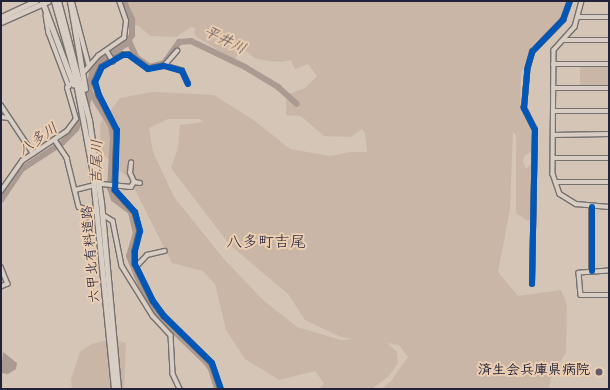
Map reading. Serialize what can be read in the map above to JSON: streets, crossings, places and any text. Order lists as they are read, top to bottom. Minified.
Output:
{"streets":{"main road":["六甲北有料道路"]},"districts":["八多町吉尾"],"water":["平井川","八多川","吉尾川"],"places":["済生会兵庫県病院"]}
